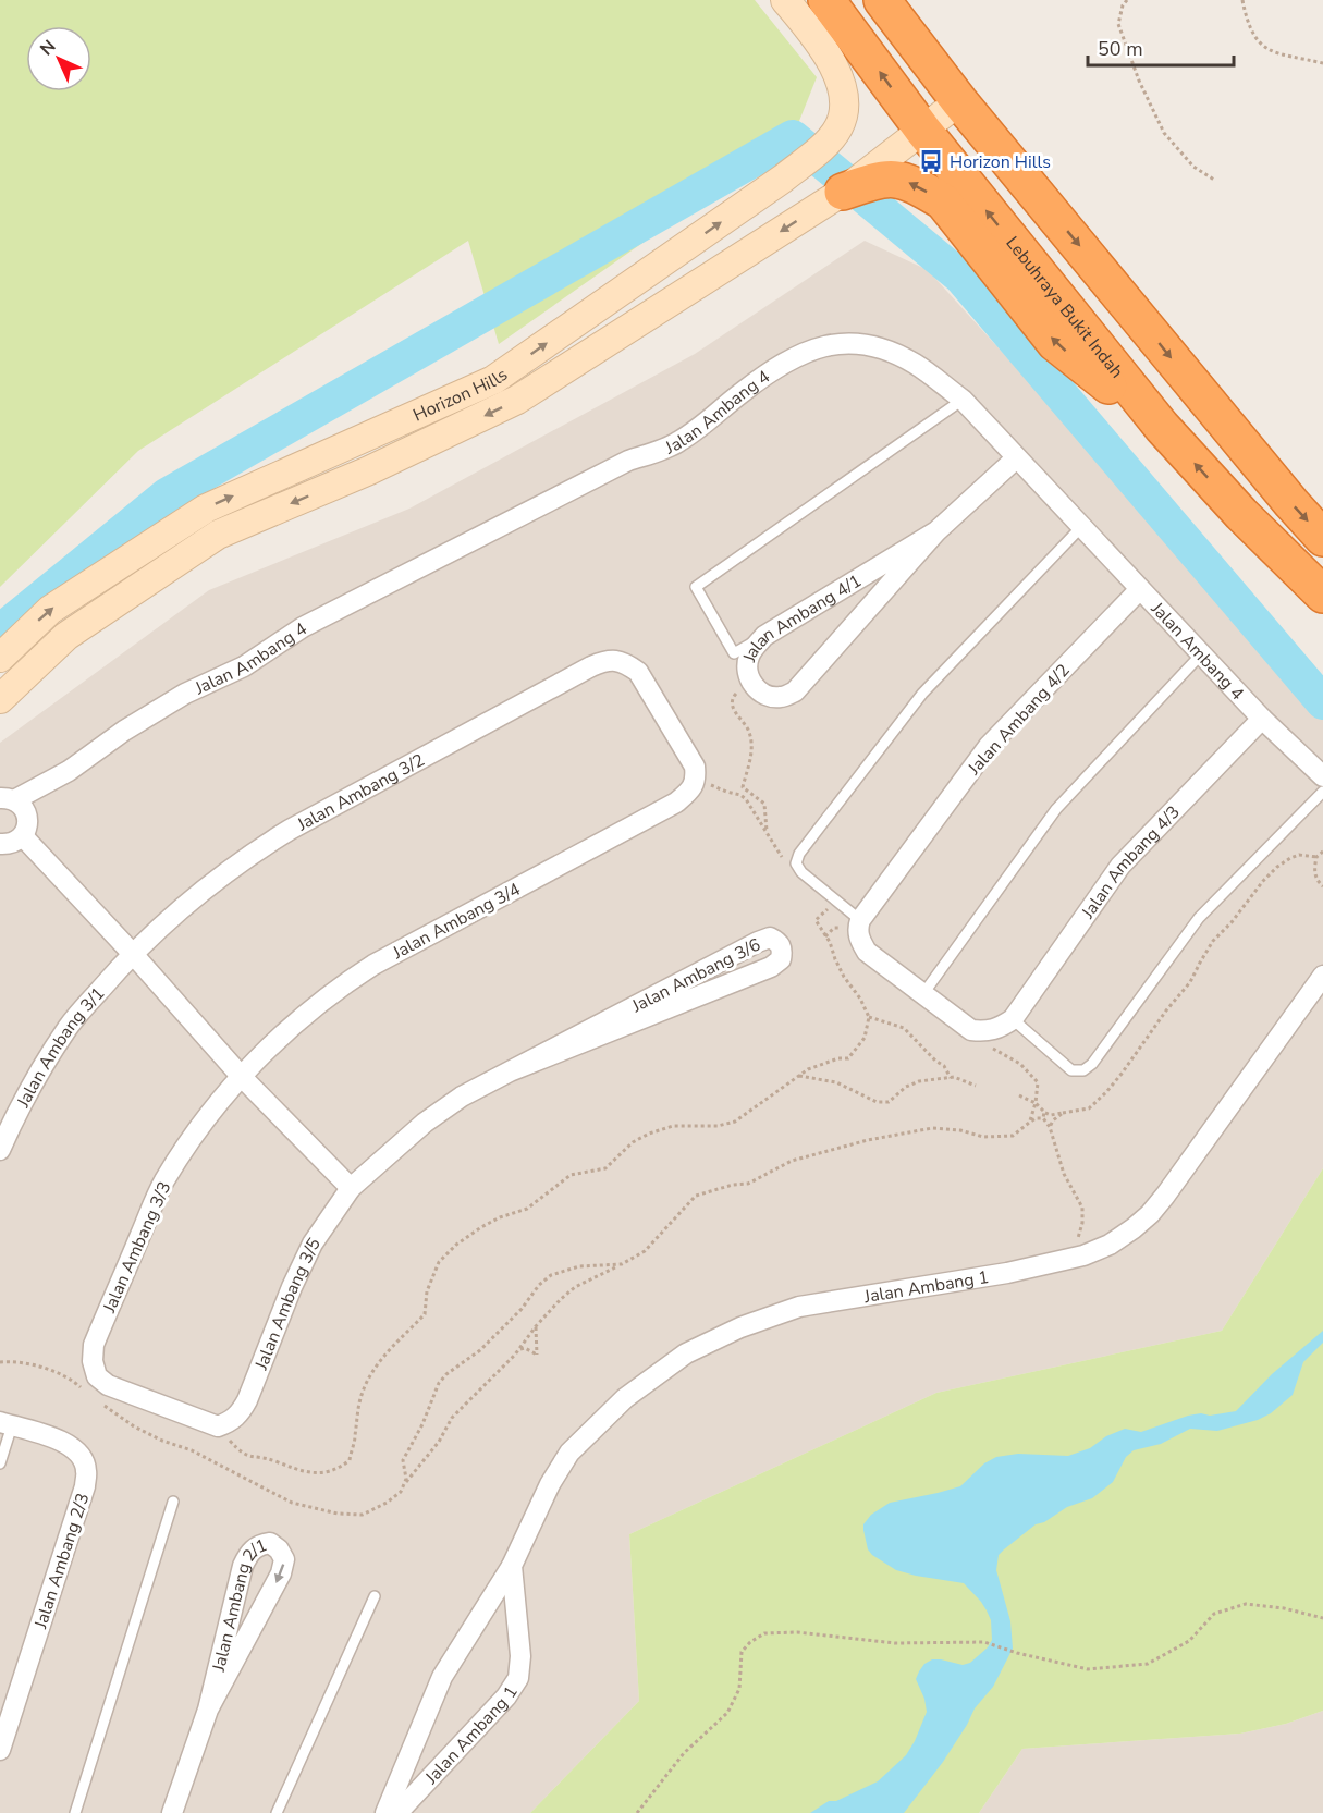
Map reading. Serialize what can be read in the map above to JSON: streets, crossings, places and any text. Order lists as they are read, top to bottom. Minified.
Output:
{"streets":{"highway":["Lebuhraya Bukit Indah"],"street":["Horizon Hills","Jalan Ambang 4","Jalan Ambang 4/1","Jalan Ambang 4/2","Jalan Ambang 3/2","Jalan Ambang 4/3","Jalan Ambang 3/4","Jalan Ambang 3/6","Jalan Ambang 3/1","Jalan Ambang 3/3","Jalan Ambang 1","Jalan Ambang 3/5","Jalan Ambang 2/3","Jalan Ambang 2/1"]},"crossings":[["Lebuhraya Bukit Indah","Horizon Hills"],["Jalan Ambang 4","Jalan Ambang 4/1"],["Jalan Ambang 4","Jalan Ambang 4/2"],["Jalan Ambang 4","Jalan Ambang 4/3"],["Jalan Ambang 3/2","Jalan Ambang 3/4"],["Jalan Ambang 3/2","Jalan Ambang 3/1"],["Jalan Ambang 3/4","Jalan Ambang 3/3"],["Jalan Ambang 3/6","Jalan Ambang 3/5"],["Jalan Ambang 3/3","Jalan Ambang 3/5"]],"places":{"bus stop":["Horizon Hills"]},"scale_bar":"50 m","north":"top left"}
